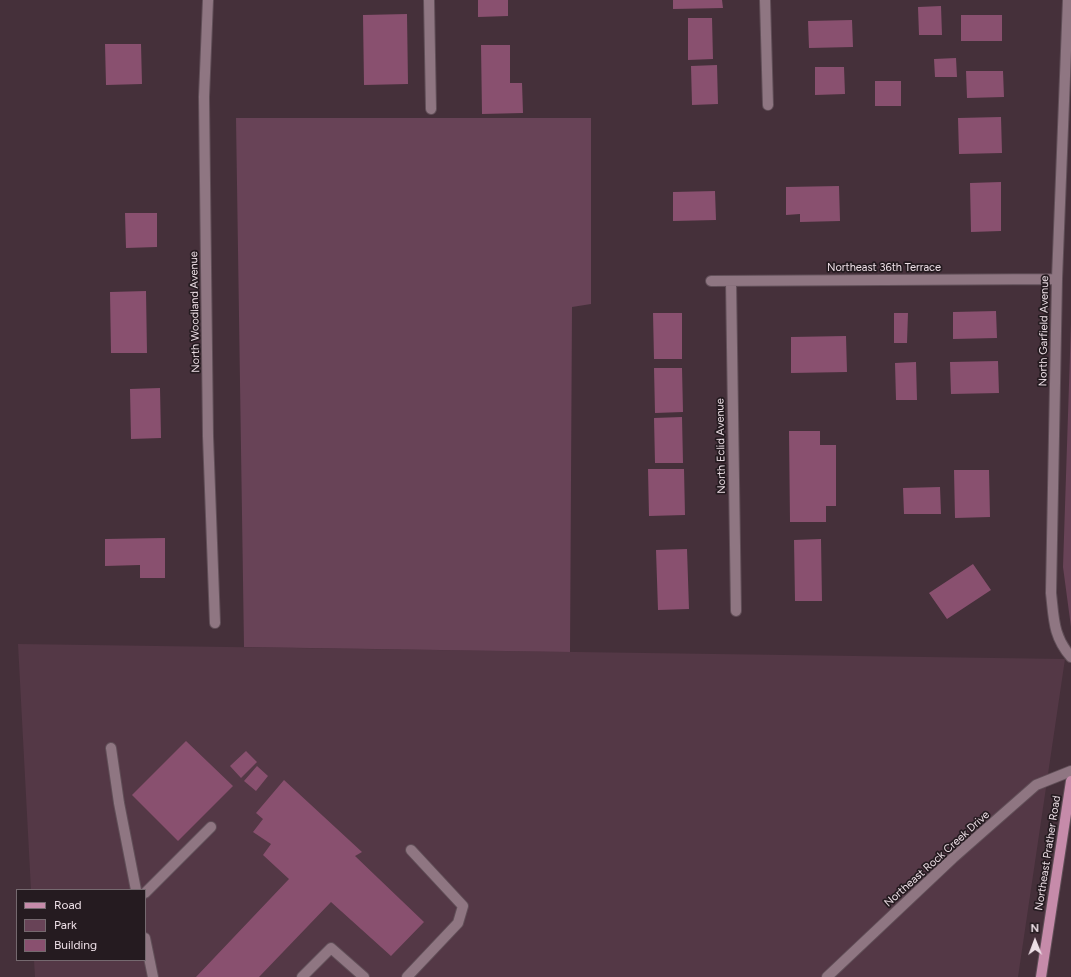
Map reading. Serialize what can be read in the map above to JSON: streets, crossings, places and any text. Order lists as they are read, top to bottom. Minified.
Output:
{"streets":{"main road":["Northeast Prather Road"],"street":["Northeast 36th Terrace","North Woodland Avenue","North Garfield Avenue","North Eclid Avenue","Northeast Rock Creek Drive"]},"crossings":[["Northeast 36th Terrace","North Garfield Avenue"],["Northeast 36th Terrace","North Eclid Avenue"]],"legend":["Road","Park","Building"],"north":"top"}
